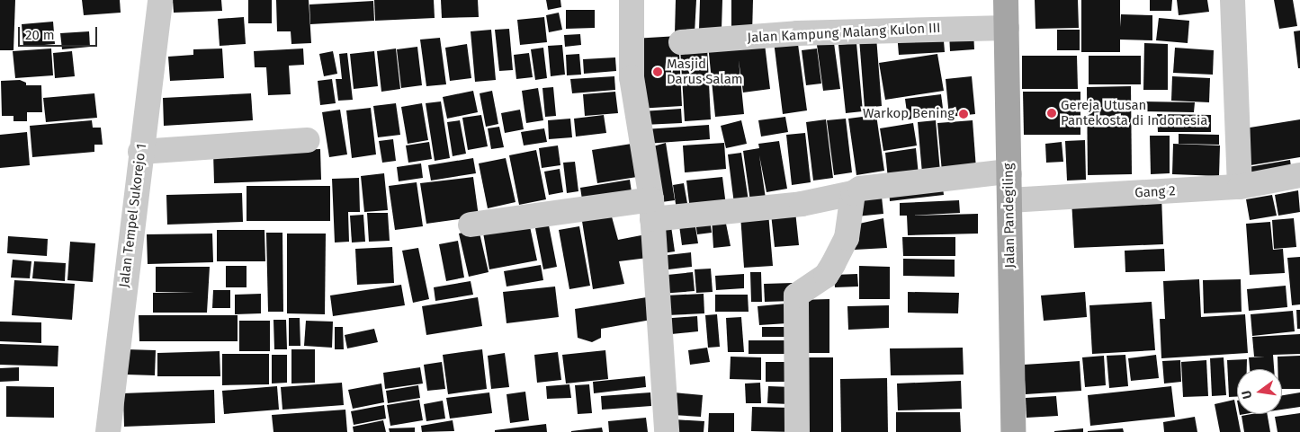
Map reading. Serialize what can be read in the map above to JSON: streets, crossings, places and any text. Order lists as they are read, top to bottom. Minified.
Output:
{"streets":{"main road":["Jalan Pandegiling"],"street":["Jalan Kampung Malang Kulon III","Gang 2","Jalan Tempel Sukorejo 1"]},"crossings":[["Jalan Kampung Malang Kulon III","Jalan Pandegiling"],["Gang 2","Jalan Pandegiling"]],"places":["Masjid Darus Salam","Gereja Utusan Pantekosta di Indonesia","Warkop Bening"],"scale_bar":"20 m","north":"left"}
